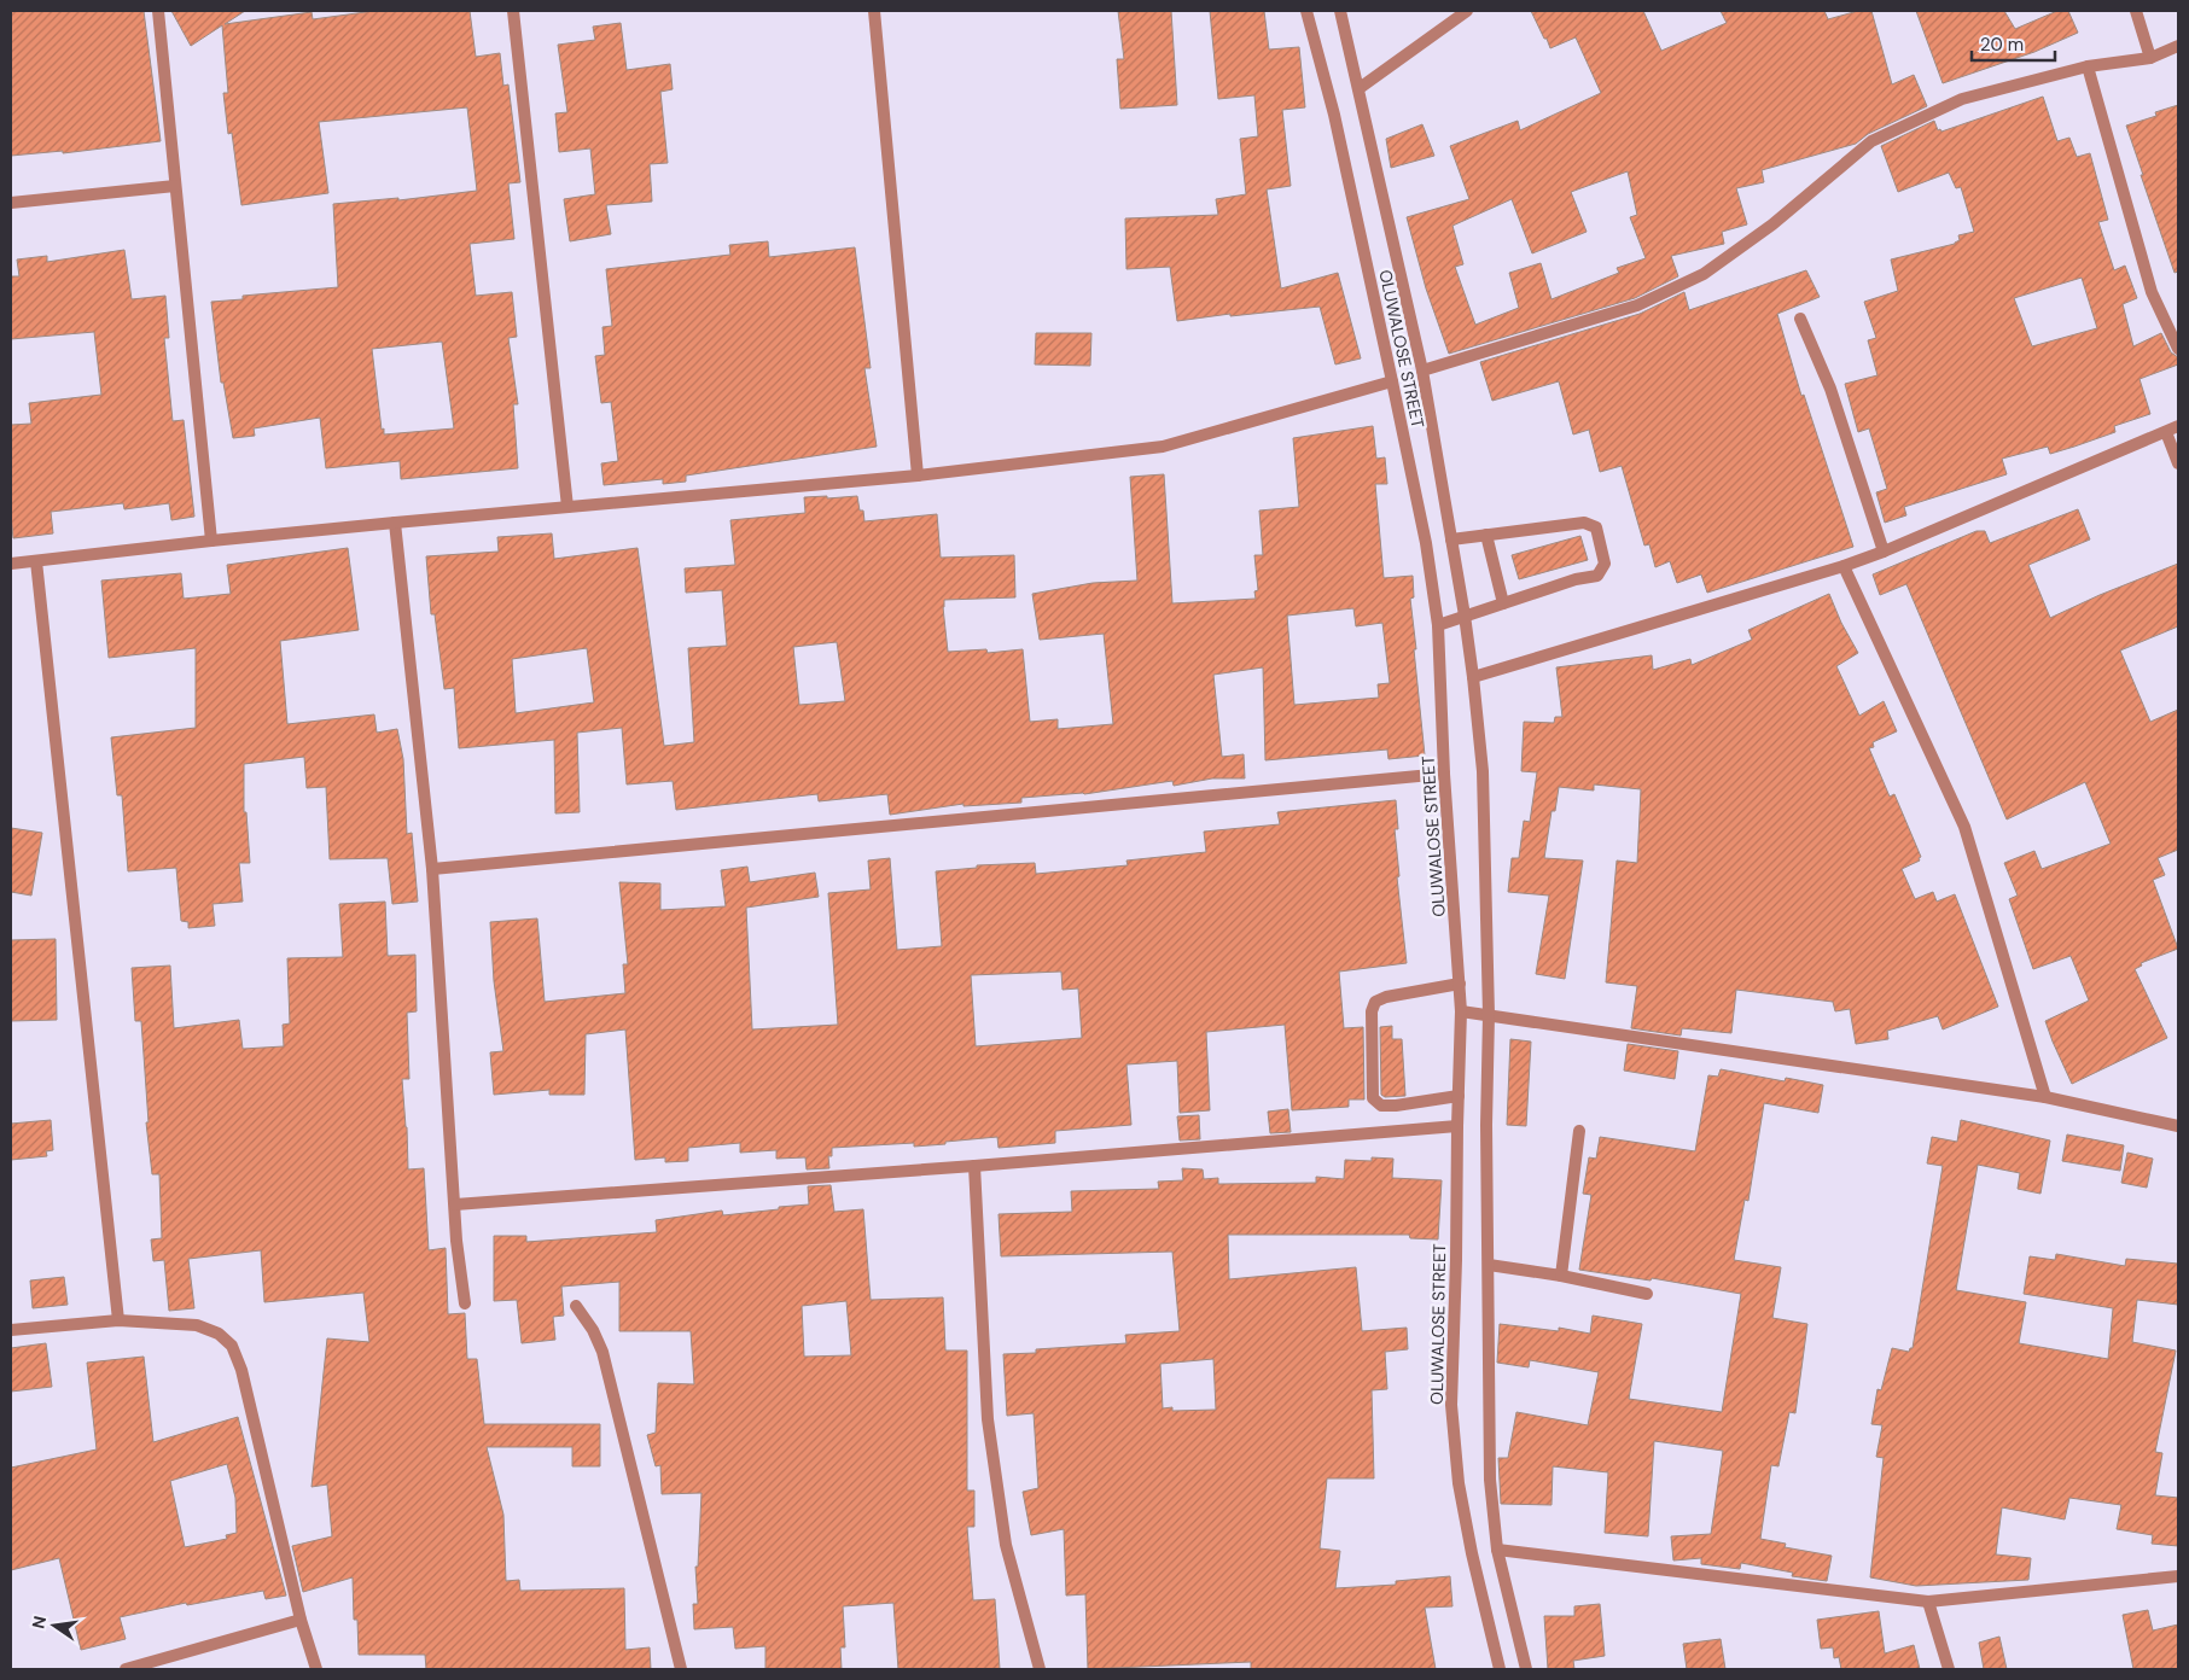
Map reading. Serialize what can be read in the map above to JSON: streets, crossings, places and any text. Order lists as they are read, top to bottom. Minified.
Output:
{"streets":{"street":["OLUWALOSE STREET"]},"scale_bar":"20 m","north":"left"}
